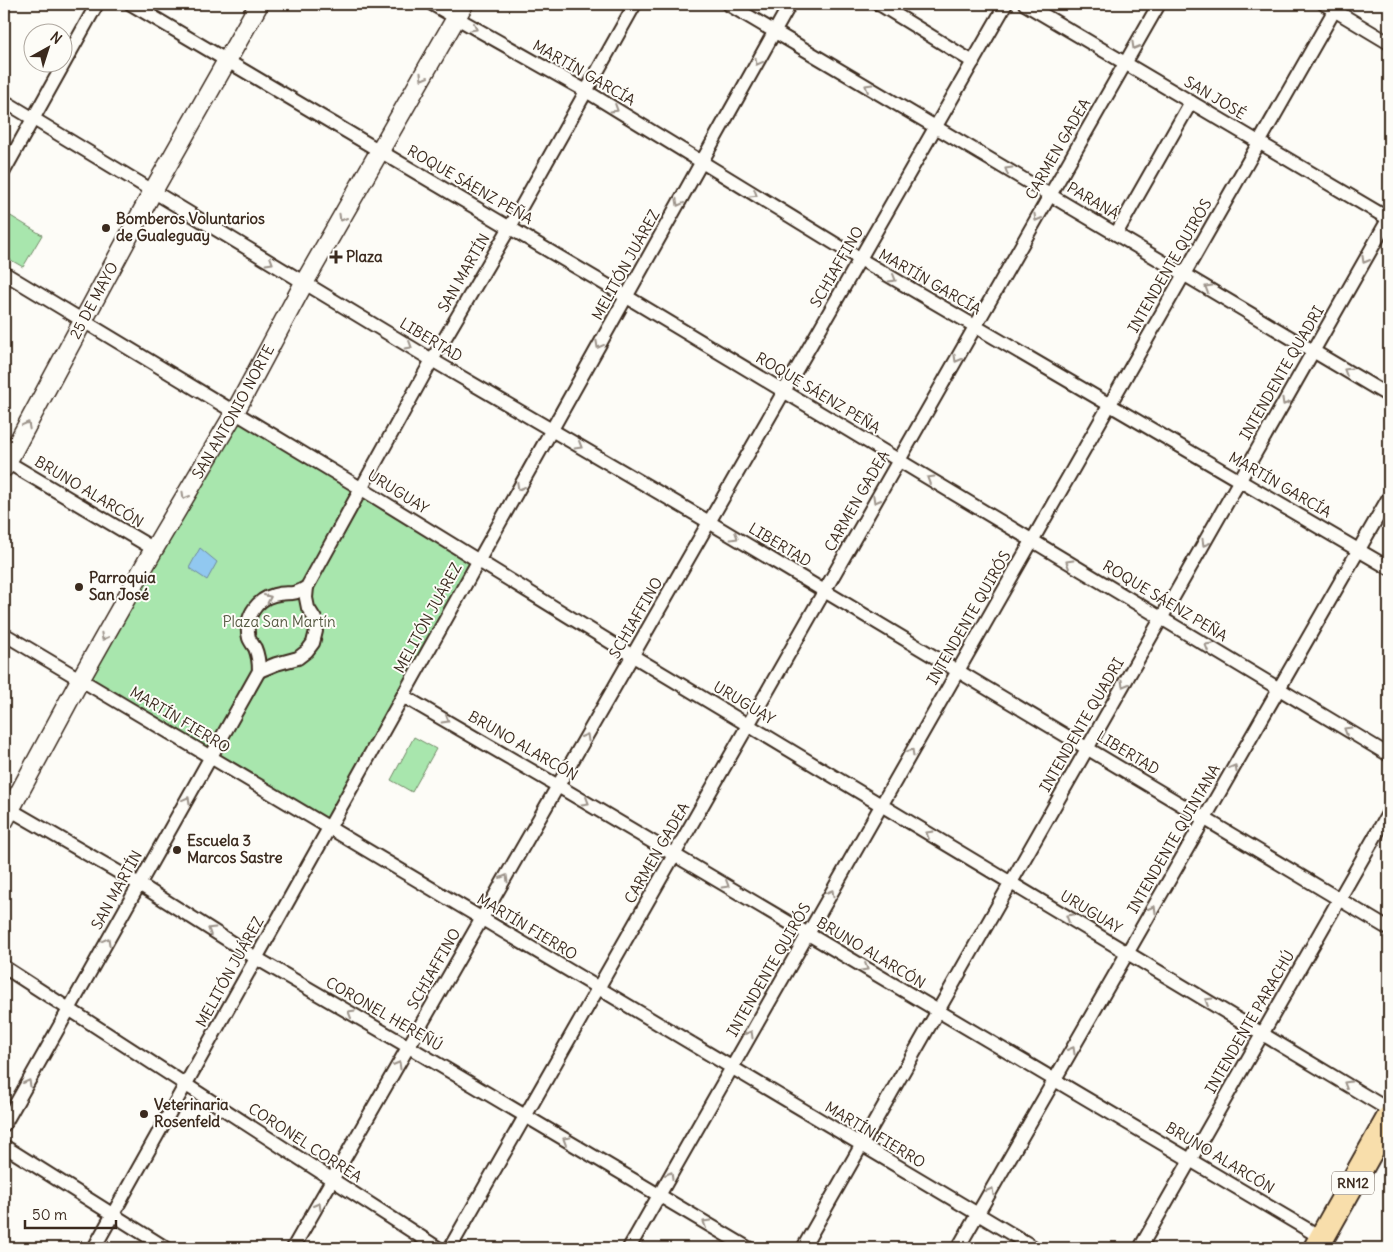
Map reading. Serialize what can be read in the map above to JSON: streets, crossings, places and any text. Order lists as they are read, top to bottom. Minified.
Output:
{"streets":{"highway":["RN12"],"street":["MARTÍN GARCÍA","SAN JOSÉ","CARMEN GADEA","ROQUE SÁENZ PEÑA","PARANÁ","MELITÓN JUÁREZ","INTENDENTE QUIRÓS","SCHIAFFINO","SAN MARTÍN","25 DE MAYO","LIBERTAD","INTENDENTE QUADRI","SAN ANTONIO NORTE","BRUNO ALARCÓN","URUGUAY","MARTÍN FIERRO","INTENDENTE QUINTANA","CORONEL HEREÑÚ","INTENDENTE PARACHÚ","CORONEL CORREA"]},"crossings":[["MARTÍN GARCÍA","CARMEN GADEA"],["MARTÍN GARCÍA","MELITÓN JUÁREZ"],["MARTÍN GARCÍA","INTENDENTE QUIRÓS"],["MARTÍN GARCÍA","SCHIAFFINO"],["MARTÍN GARCÍA","SAN MARTÍN"],["MARTÍN GARCÍA","INTENDENTE QUADRI"],["MARTÍN GARCÍA","SAN ANTONIO NORTE"],["MARTÍN GARCÍA","INTENDENTE QUINTANA"],["SAN JOSÉ","CARMEN GADEA"],["SAN JOSÉ","INTENDENTE QUIRÓS"],["SAN JOSÉ","INTENDENTE QUADRI"],["CARMEN GADEA","ROQUE SÁENZ PEÑA"],["CARMEN GADEA","PARANÁ"],["CARMEN GADEA","LIBERTAD"],["CARMEN GADEA","BRUNO ALARCÓN"],["CARMEN GADEA","URUGUAY"],["CARMEN GADEA","MARTÍN FIERRO"],["CARMEN GADEA","CORONEL HEREÑÚ"],["ROQUE SÁENZ PEÑA","MELITÓN JUÁREZ"],["ROQUE SÁENZ PEÑA","INTENDENTE QUIRÓS"],["ROQUE SÁENZ PEÑA","SCHIAFFINO"],["ROQUE SÁENZ PEÑA","SAN MARTÍN"],["ROQUE SÁENZ PEÑA","25 DE MAYO"],["ROQUE SÁENZ PEÑA","INTENDENTE QUADRI"],["ROQUE SÁENZ PEÑA","SAN ANTONIO NORTE"],["ROQUE SÁENZ PEÑA","INTENDENTE QUINTANA"],["PARANÁ","MELITÓN JUÁREZ"],["PARANÁ","INTENDENTE QUIRÓS"],["PARANÁ","SCHIAFFINO"],["PARANÁ","INTENDENTE QUADRI"],["MELITÓN JUÁREZ","LIBERTAD"],["MELITÓN JUÁREZ","BRUNO ALARCÓN"],["MELITÓN JUÁREZ","URUGUAY"],["MELITÓN JUÁREZ","MARTÍN FIERRO"],["MELITÓN JUÁREZ","CORONEL HEREÑÚ"],["MELITÓN JUÁREZ","CORONEL CORREA"],["INTENDENTE QUIRÓS","LIBERTAD"],["INTENDENTE QUIRÓS","BRUNO ALARCÓN"],["INTENDENTE QUIRÓS","URUGUAY"],["INTENDENTE QUIRÓS","MARTÍN FIERRO"],["INTENDENTE QUIRÓS","CORONEL HEREÑÚ"],["SCHIAFFINO","LIBERTAD"],["SCHIAFFINO","BRUNO ALARCÓN"],["SCHIAFFINO","URUGUAY"],["SCHIAFFINO","MARTÍN FIERRO"],["SCHIAFFINO","CORONEL HEREÑÚ"],["SCHIAFFINO","CORONEL CORREA"],["SAN MARTÍN","LIBERTAD"],["SAN MARTÍN","URUGUAY"],["SAN MARTÍN","MARTÍN FIERRO"],["SAN MARTÍN","CORONEL HEREÑÚ"],["SAN MARTÍN","CORONEL CORREA"],["25 DE MAYO","LIBERTAD"],["25 DE MAYO","BRUNO ALARCÓN"],["25 DE MAYO","URUGUAY"],["LIBERTAD","INTENDENTE QUADRI"],["LIBERTAD","SAN ANTONIO NORTE"],["LIBERTAD","INTENDENTE QUINTANA"],["LIBERTAD","INTENDENTE PARACHÚ"],["INTENDENTE QUADRI","BRUNO ALARCÓN"],["INTENDENTE QUADRI","URUGUAY"],["INTENDENTE QUADRI","MARTÍN FIERRO"],["SAN ANTONIO NORTE","BRUNO ALARCÓN"],["SAN ANTONIO NORTE","URUGUAY"],["SAN ANTONIO NORTE","MARTÍN FIERRO"],["SAN ANTONIO NORTE","CORONEL HEREÑÚ"],["BRUNO ALARCÓN","INTENDENTE QUINTANA"],["BRUNO ALARCÓN","INTENDENTE PARACHÚ"],["BRUNO ALARCÓN","RN12"],["URUGUAY","INTENDENTE QUINTANA"],["URUGUAY","INTENDENTE PARACHÚ"],["MARTÍN FIERRO","INTENDENTE QUINTANA"]],"one_way":["MARTÍN GARCÍA","CARMEN GADEA","ROQUE SÁENZ PEÑA","PARANÁ","MELITÓN JUÁREZ","INTENDENTE QUIRÓS","SCHIAFFINO","SAN MARTÍN","LIBERTAD","INTENDENTE QUADRI","SAN ANTONIO NORTE","BRUNO ALARCÓN","URUGUAY","INTENDENTE QUINTANA","CORONEL HEREÑÚ"],"parks":["Plaza San Martín"],"places":{"other":["Bomberos Voluntarios de Gualeguay","Parroquia San José","Escuela 3 Marcos Sastre","Veterinaria Rosenfeld"],"health":["Plaza"]},"scale_bar":"50 m","north":"top right"}
